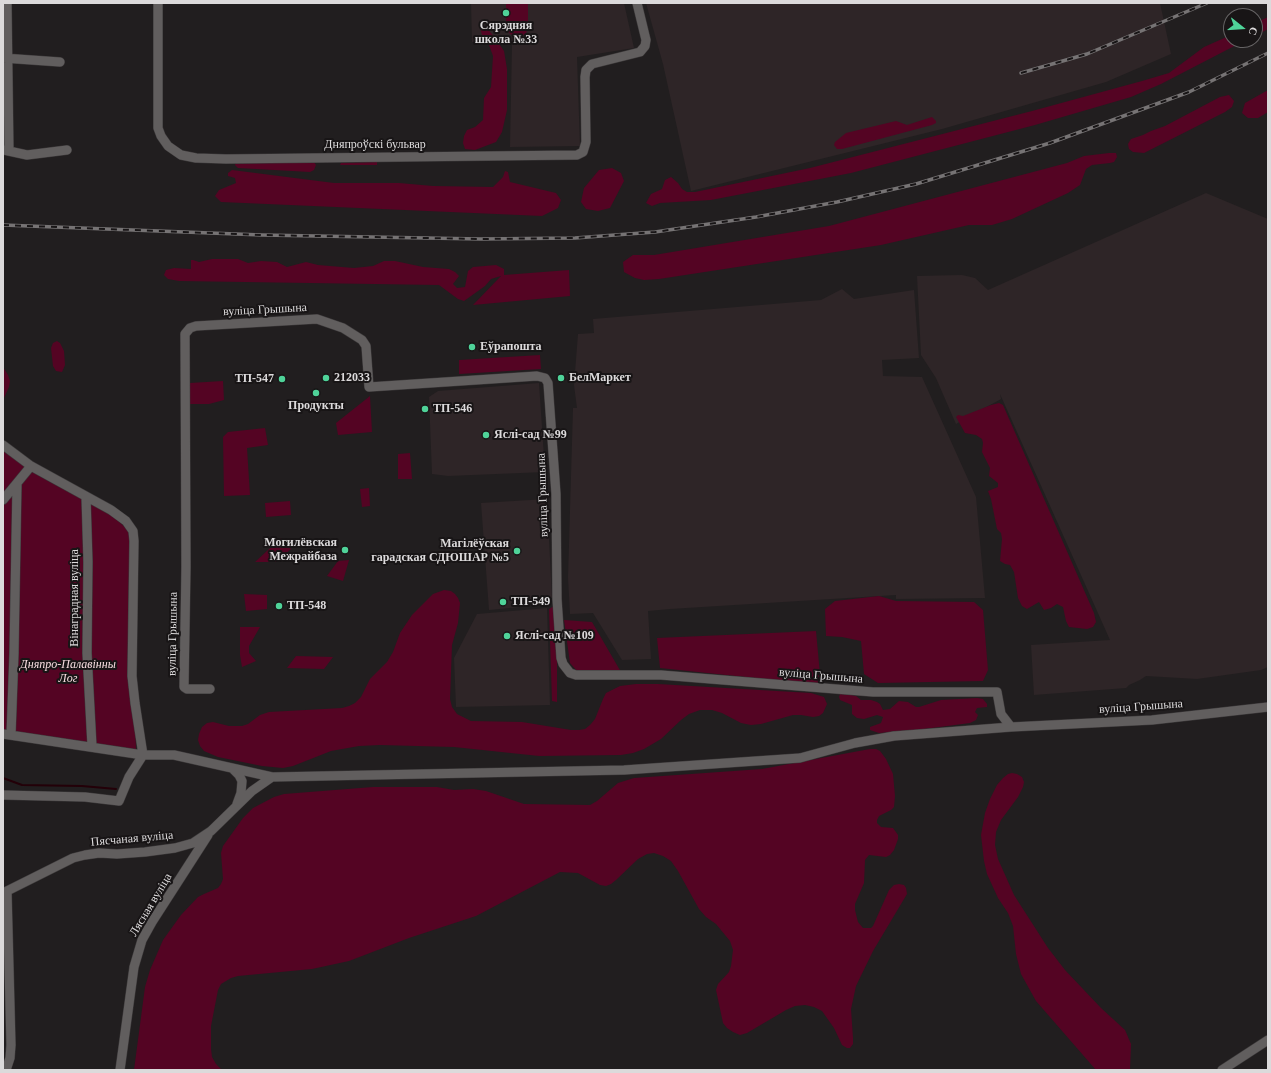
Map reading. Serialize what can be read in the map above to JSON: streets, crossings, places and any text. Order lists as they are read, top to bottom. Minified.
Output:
{"streets":{"street":["Дняпроўскі бульвар","вуліца Грышына","Вінаградная вуліца","Пясчаная вуліца","Лясная вуліца"]},"crossings":[["Пясчаная вуліца","Лясная вуліца"]],"parks":["Дняпро-Палавінны Лог"],"places":["Сярэдняя школа №33","Еўрапошта","212033","БелМаркет","ТП-547","Продукты","ТП-546","Яслі-сад №99","Могилёвская Межрайбаза","Магілёўская гарадская СДЮШАР №5","ТП-549","ТП-548","Яслі-сад №109"],"north":"right"}
